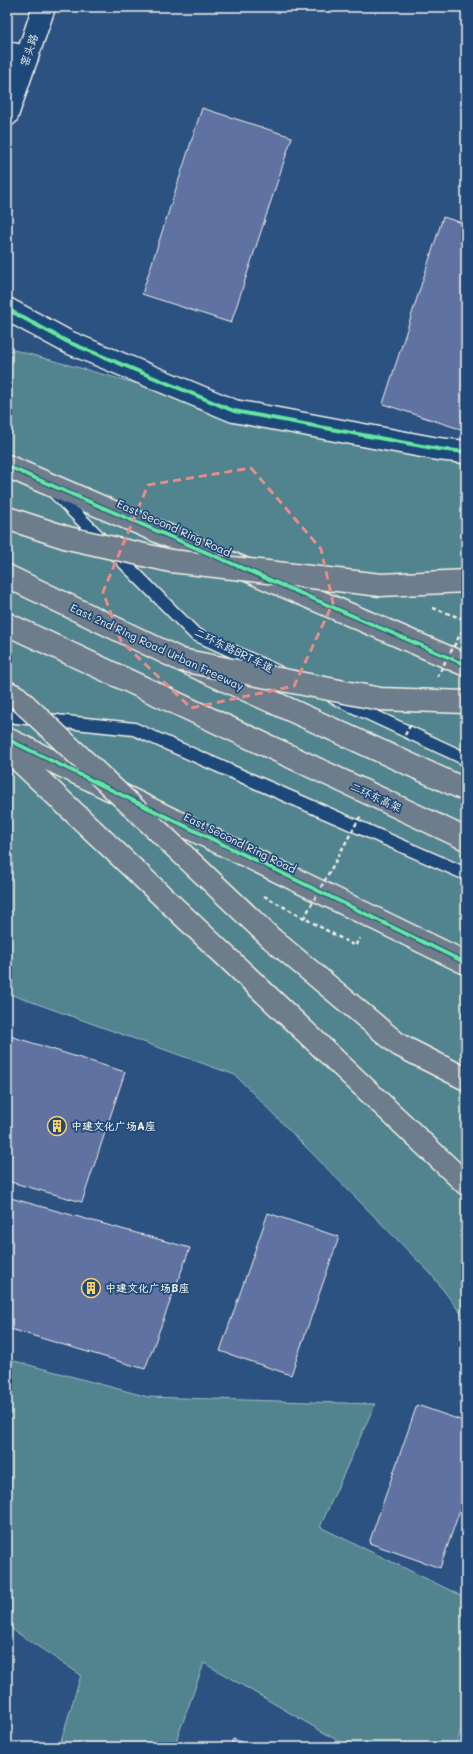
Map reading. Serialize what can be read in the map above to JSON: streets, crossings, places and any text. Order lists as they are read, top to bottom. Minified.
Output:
{"streets":{"highway":["East Second Ring Road","East 2nd Ring Road Urban Freeway","二环东高架"],"street":["窑头路"],"lane":["二环东路BRT车道"]},"crossings":[["East Second Ring Road","二环东路BRT车道"]],"places":{"building":["中建文化广场A座","中建文化广场B座"]}}
